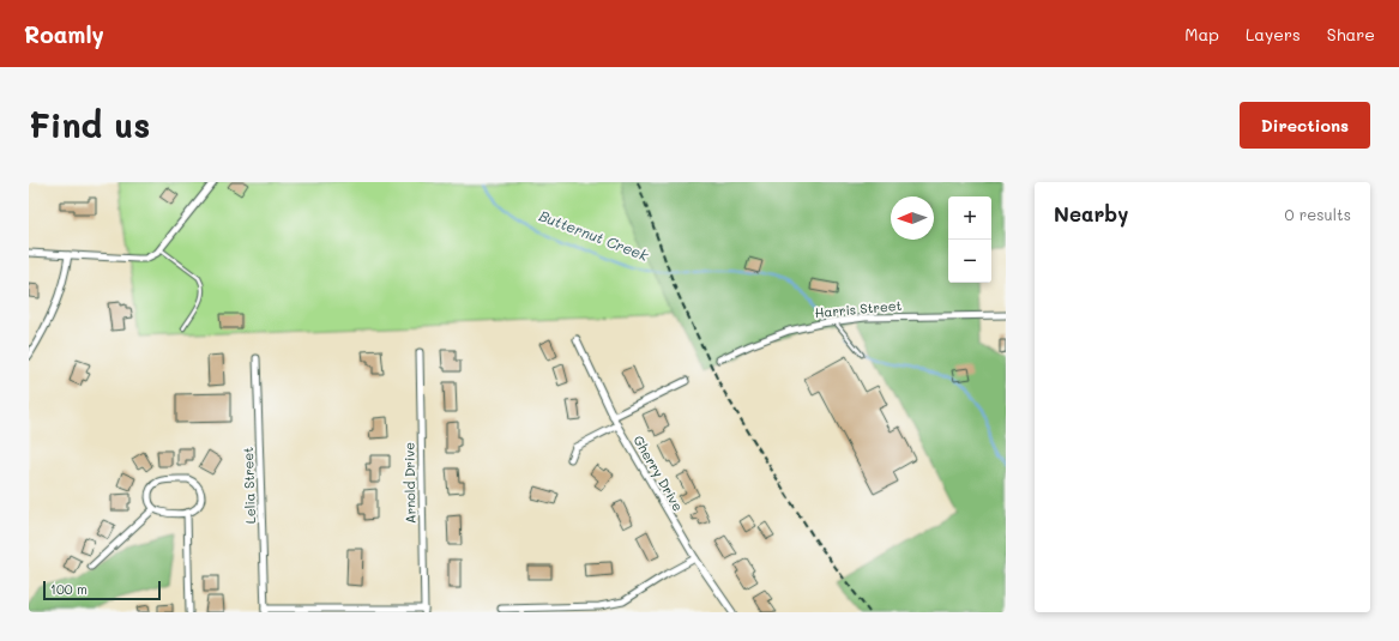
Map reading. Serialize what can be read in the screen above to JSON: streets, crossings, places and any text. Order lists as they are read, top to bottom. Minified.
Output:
{"streets":{"street":["Harris Street","Gherry Drive","Arnold Drive","Lelia Street"]},"water":["Butternut Creek"],"scale_bar":"100 m","north":"left","page":{"header":"Roamly","nav":["Map","Layers","Share"],"buttons":"Directions","title":"Find us","heading":["Nearby","0 results"],"map_buttons":["+","−"],"scale":"100 m"}}
